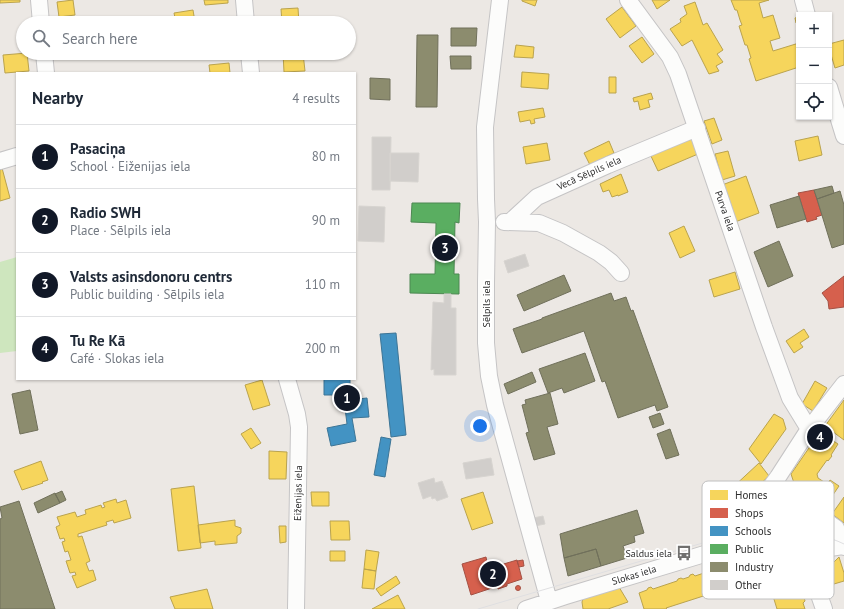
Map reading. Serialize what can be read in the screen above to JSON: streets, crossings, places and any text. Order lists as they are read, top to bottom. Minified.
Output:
{"streets":{"street":["Vecā Sēlpils iela","Purva iela","Sēlpils iela","Eiženijas iela","Slokas iela"]},"crossings":[["Vecā Sēlpils iela","Purva iela"],["Sēlpils iela","Slokas iela"]],"places":{"bus stop":["Saldus iela"]},"legend":["Homes","Shops","Schools","Public","Industry","Other"],"page":{"map_buttons":["+","−"],"search":"Search here","heading":["Nearby","4 results"],"list":[{"mark":"1","name":"Pasaciņa","note":"School · Eiženijas iela","value":"80 m"},{"mark":"2","name":"Radio SWH","note":"Place · Sēlpils iela","value":"90 m"},{"mark":"3","name":"Valsts asinsdonoru centrs","note":"Public building · Sēlpils iela","value":"110 m"},{"mark":"4","name":"Tu Re Kā","note":"Café · Slokas iela","value":"200 m"}],"pins":["3","1","4","2"]}}
